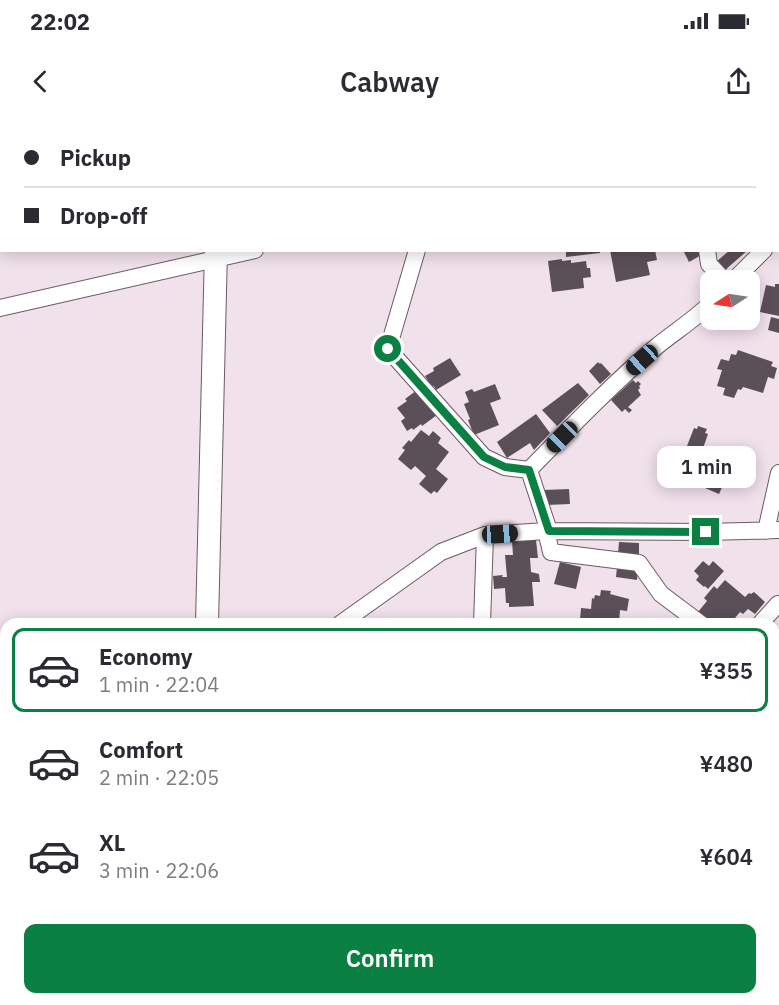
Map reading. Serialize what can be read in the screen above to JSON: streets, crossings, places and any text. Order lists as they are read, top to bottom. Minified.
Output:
{"north":"left","page":{"status":"22:02","header":"Cabway","banner":["Pickup","Drop-off"],"bubble":"1 min","list":[{"name":"Economy","note":"1 min · 22:04","value":"¥355"},{"name":"Comfort","note":"2 min · 22:05","value":"¥480"},{"name":"XL","note":"3 min · 22:06","value":"¥604"}],"buttons":"Confirm"}}
